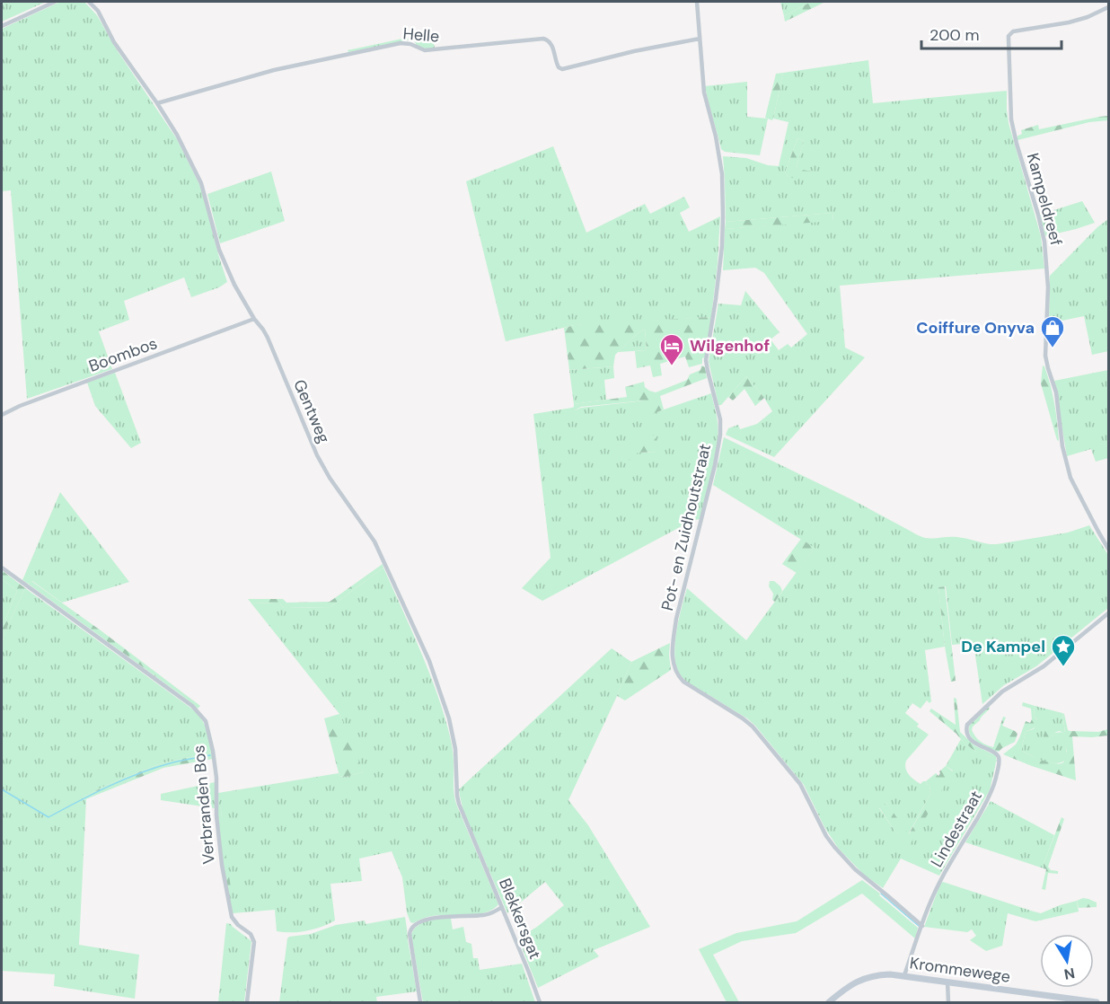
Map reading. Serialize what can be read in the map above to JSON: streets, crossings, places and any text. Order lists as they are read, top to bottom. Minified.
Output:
{"streets":{"street":["Helle","Kampeldreef","Boombos","Gentweg","Pot- en Zuidhoutstraat","Verbranden Bos","Lindestraat","Blekkersgat","Krommewege"]},"crossings":[["Helle","Gentweg"],["Helle","Pot- en Zuidhoutstraat"],["Boombos","Gentweg"],["Gentweg","Blekkersgat"],["Pot- en Zuidhoutstraat","Lindestraat"],["Lindestraat","Krommewege"]],"places":{"shop":["Coiffure Onyva"],"hotel":["Wilgenhof"],"place":["De Kampel"]},"scale_bar":"200 m","north":"bottom"}
